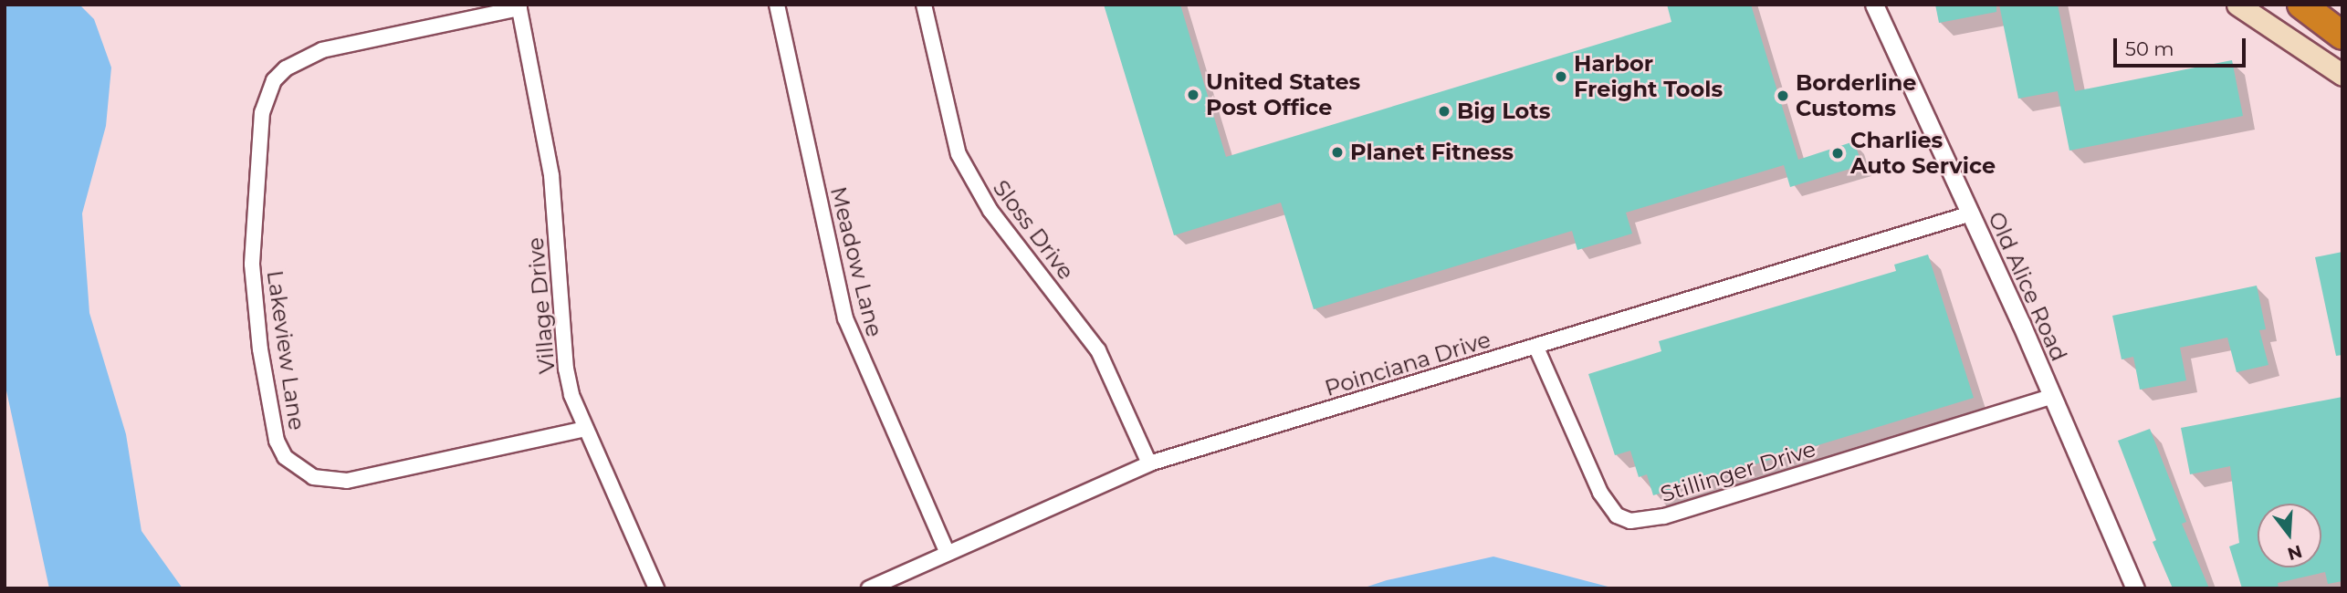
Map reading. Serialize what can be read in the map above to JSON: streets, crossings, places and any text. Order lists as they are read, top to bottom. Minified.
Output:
{"streets":{"street":["Sloss Drive","Meadow Lane","Old Alice Road","Village Drive","Lakeview Lane","Poinciana Drive","Stillinger Drive"]},"crossings":[["Sloss Drive","Poinciana Drive"],["Meadow Lane","Poinciana Drive"],["Old Alice Road","Poinciana Drive"],["Old Alice Road","Stillinger Drive"],["Village Drive","Lakeview Lane"],["Poinciana Drive","Stillinger Drive"]],"places":["Harbor Freight Tools","United States Post Office","Borderline Customs","Big Lots","Planet Fitness","Charlies Auto Service"],"scale_bar":"50 m","north":"bottom"}
